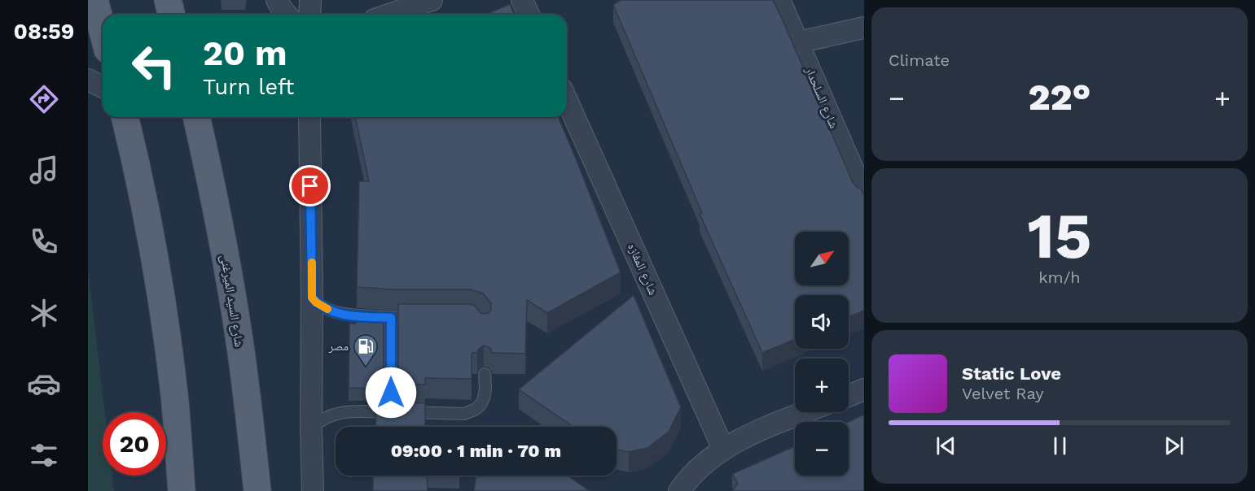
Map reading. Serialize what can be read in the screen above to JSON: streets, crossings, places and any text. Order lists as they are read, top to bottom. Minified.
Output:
{"streets":{"main road":["شارع السيد الميرغنى"],"street":["شارع السلحدار","شارع المفازه"]},"places":{"fuel station":["مصر"]},"north":"top right","page":{"tabs":"08:59","tile":["Climate",["15","km/h"]],"turn":["20 m","Turn left"],"heat":["−","22°","+"],"map_buttons":["+","−"],"song":["Static Love","Velvet Ray"],"limit":"20","trip":"09:00 · 1 min · 70 m"}}
